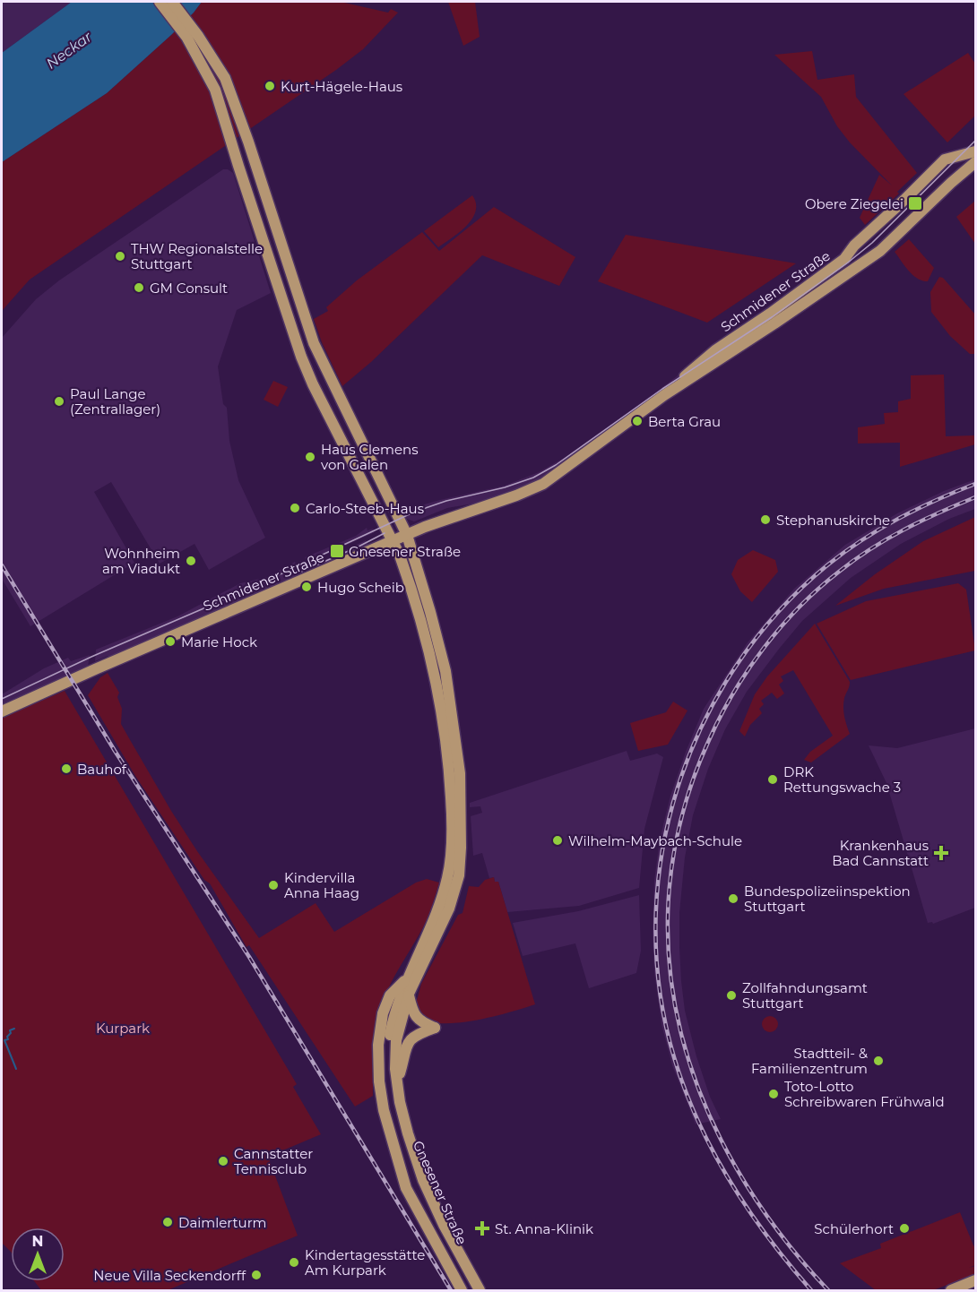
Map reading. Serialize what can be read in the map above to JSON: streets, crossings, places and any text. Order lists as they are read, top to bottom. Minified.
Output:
{"streets":{"main road":["Schmidener Straße","Gnesener Straße"]},"crossings":[["Schmidener Straße","Gnesener Straße"]],"water":["Neckar"],"parks":["Kurpark"],"places":{"other":["Kurt-Hägele-Haus","THW Regionalstelle Stuttgart","GM Consult","Paul Lange (Zentrallager)","Berta Grau","Haus Clemens von Galen","Carlo-Steeb-Haus","Stephanuskirche","Wohnheim am Viadukt","Hugo Scheib","Marie Hock","Bauhof","DRK Rettungswache 3","Wilhelm-Maybach-Schule","Kindervilla Anna Haag","Bundespolizeiinspektion Stuttgart","Zollfahndungsamt Stuttgart","Stadtteil- & Familienzentrum","Toto-Lotto Schreibwaren Frühwald","Cannstatter Tennisclub","Daimlerturm","Schülerhort","Kindertagesstätte Am Kurpark","Neue Villa Seckendorff"],"transit":["Obere Ziegelei","Gnesener Straße"],"health":["Krankenhaus Bad Cannstatt","St. Anna-Klinik"]},"north":"top"}
